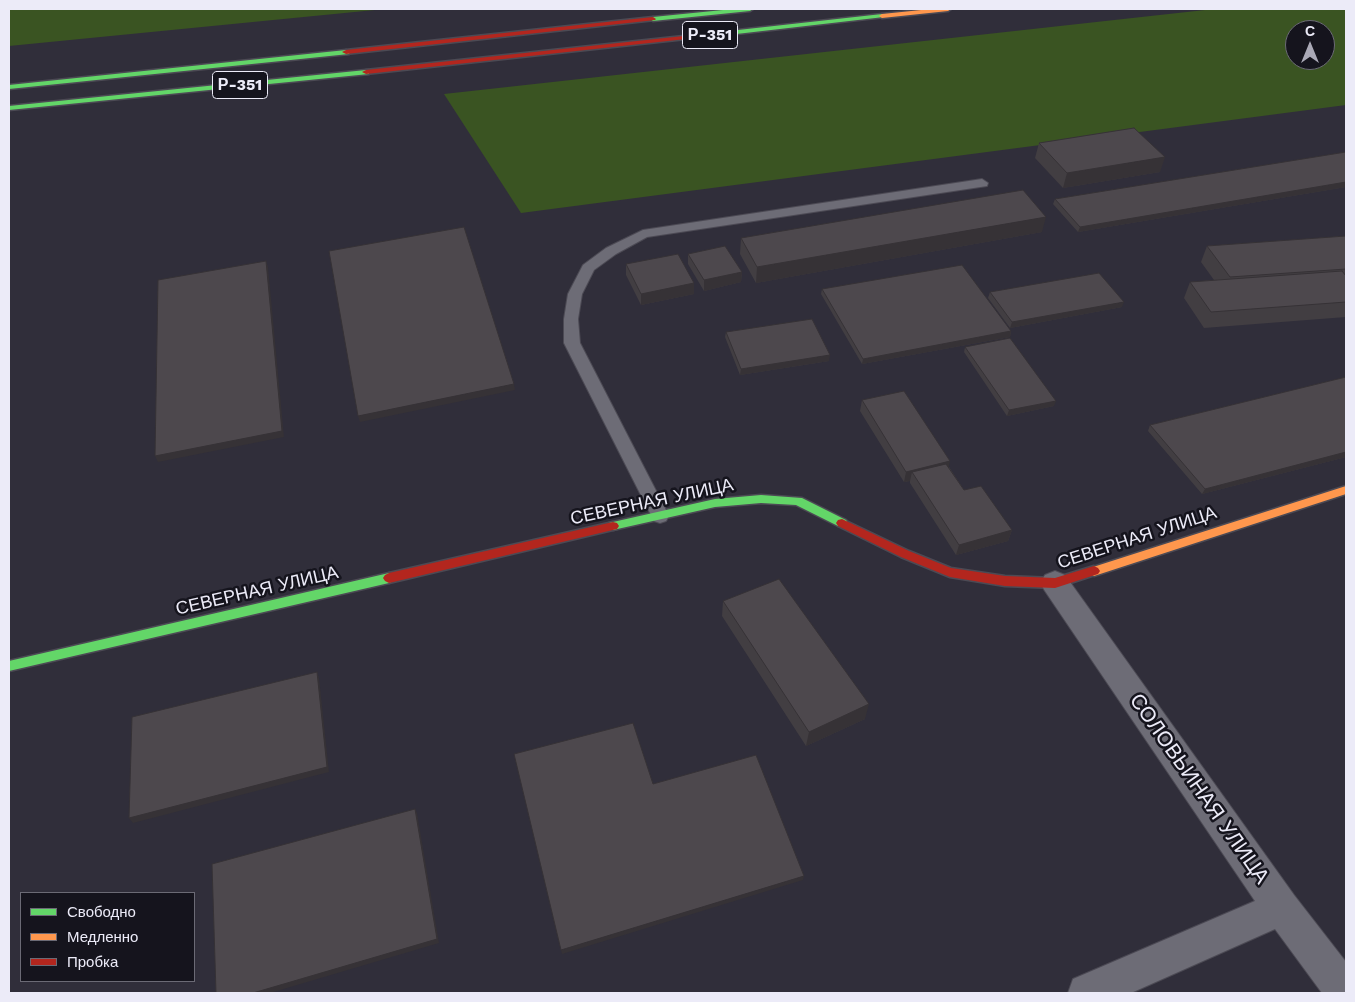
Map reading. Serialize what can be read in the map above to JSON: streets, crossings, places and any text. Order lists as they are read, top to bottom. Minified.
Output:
{"streets":{"main road":["Р-351","СЕВЕРНАЯ УЛИЦА"],"street":["СОЛОВЬИНАЯ УЛИЦА"]},"crossings":[["СЕВЕРНАЯ УЛИЦА","СОЛОВЬИНАЯ УЛИЦА"]],"legend":["Свободно","Медленно","Пробка"],"north":"top"}
